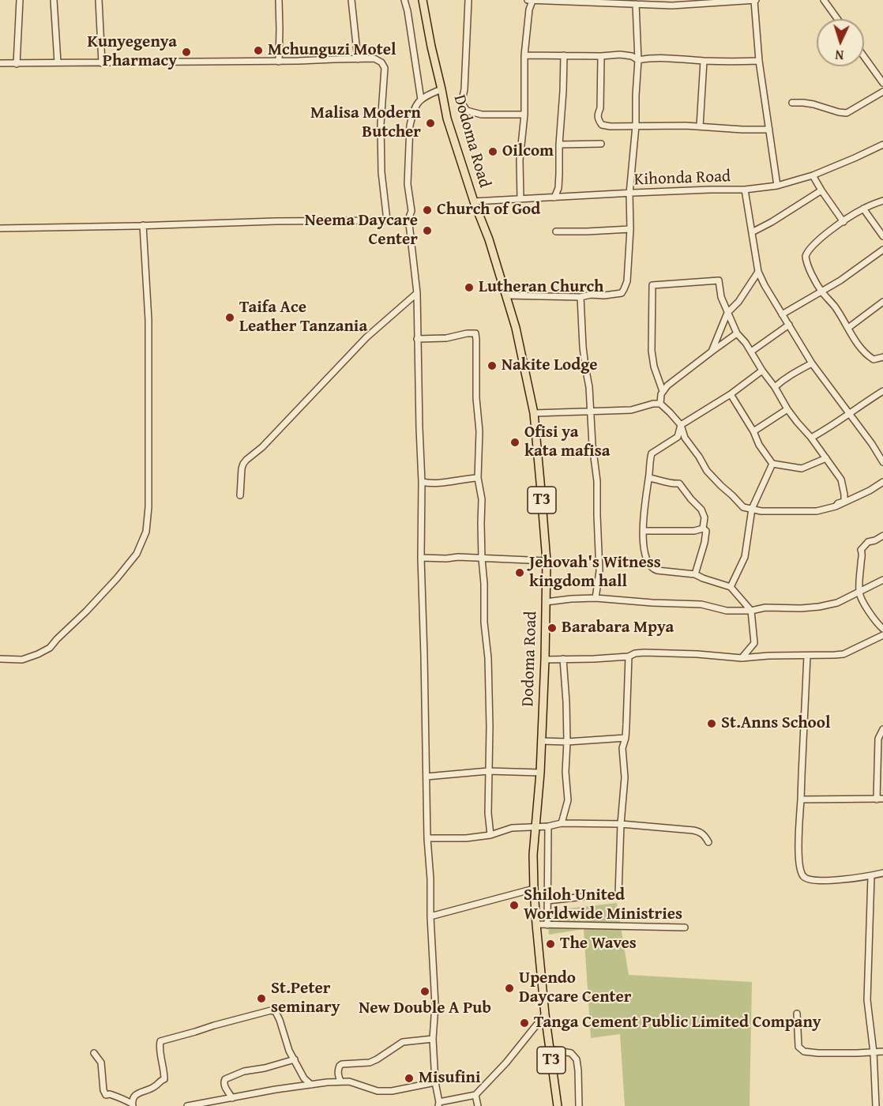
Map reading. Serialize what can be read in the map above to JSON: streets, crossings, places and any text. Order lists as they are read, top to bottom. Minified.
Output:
{"streets":{"highway":["Dodoma Road","T3"],"street":["Kihonda Road"]},"crossings":[["Dodoma Road","Kihonda Road"]],"places":["Mchunguzi Motel","Kunyegenya Pharmacy","Malisa Modern Butcher","Oilcom","Church of God","Neema Daycare Center","Lutheran Church","Taifa Ace Leather Tanzania","Nakite Lodge","Ofisi ya kata mafisa","Jehovah's Witness kingdom hall","Barabara Mpya","St.Anns School","Shiloh United Worldwide Ministries","The Waves","Upendo Daycare Center","New Double A Pub","St.Peter seminary","Tanga Cement Public Limited Company","Misufini"],"north":"bottom"}
